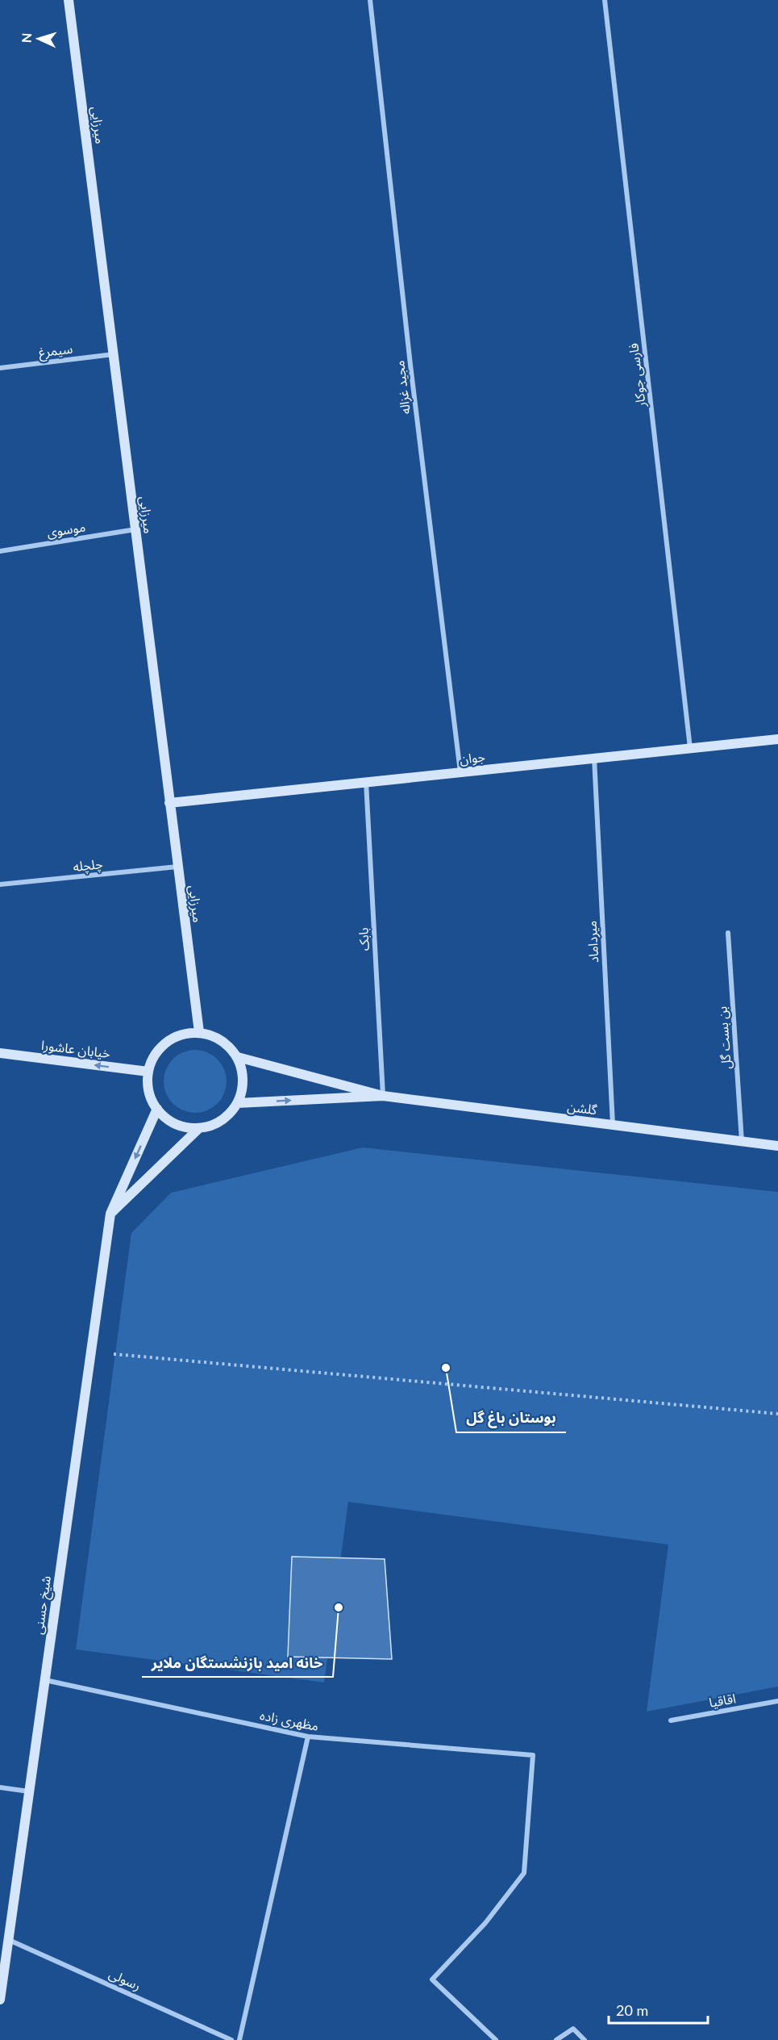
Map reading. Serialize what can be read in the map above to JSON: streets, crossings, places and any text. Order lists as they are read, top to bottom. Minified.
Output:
{"streets":{"street":["میرزایی","سیمرغ","فارسی جوکار","مجید غزاله","موسوی","جوان","چلچله","بابک","میرداماد","بن بست گل","خیابان عاشورا","گلشن","شیخ حسنی","اقاقیا","مظهری زاده","رسولی"]},"crossings":[["میرزایی","سیمرغ"],["میرزایی","موسوی"],["میرزایی","جوان"],["میرزایی","چلچله"],["میرزایی","خیابان عاشورا"],["میرزایی","شیخ حسنی"],["فارسی جوکار","جوان"],["مجید غزاله","جوان"],["جوان","بابک"],["جوان","میرداماد"],["بابک","گلشن"],["میرداماد","گلشن"],["بن بست گل","گلشن"],["خیابان عاشورا","شیخ حسنی"],["شیخ حسنی","مظهری زاده"],["شیخ حسنی","رسولی"]],"one_way":["خیابان عاشورا"],"places":["بوستان باغ گل","خانه امید بازنشستگان ملایر"],"scale_bar":"20 m","north":"left"}
